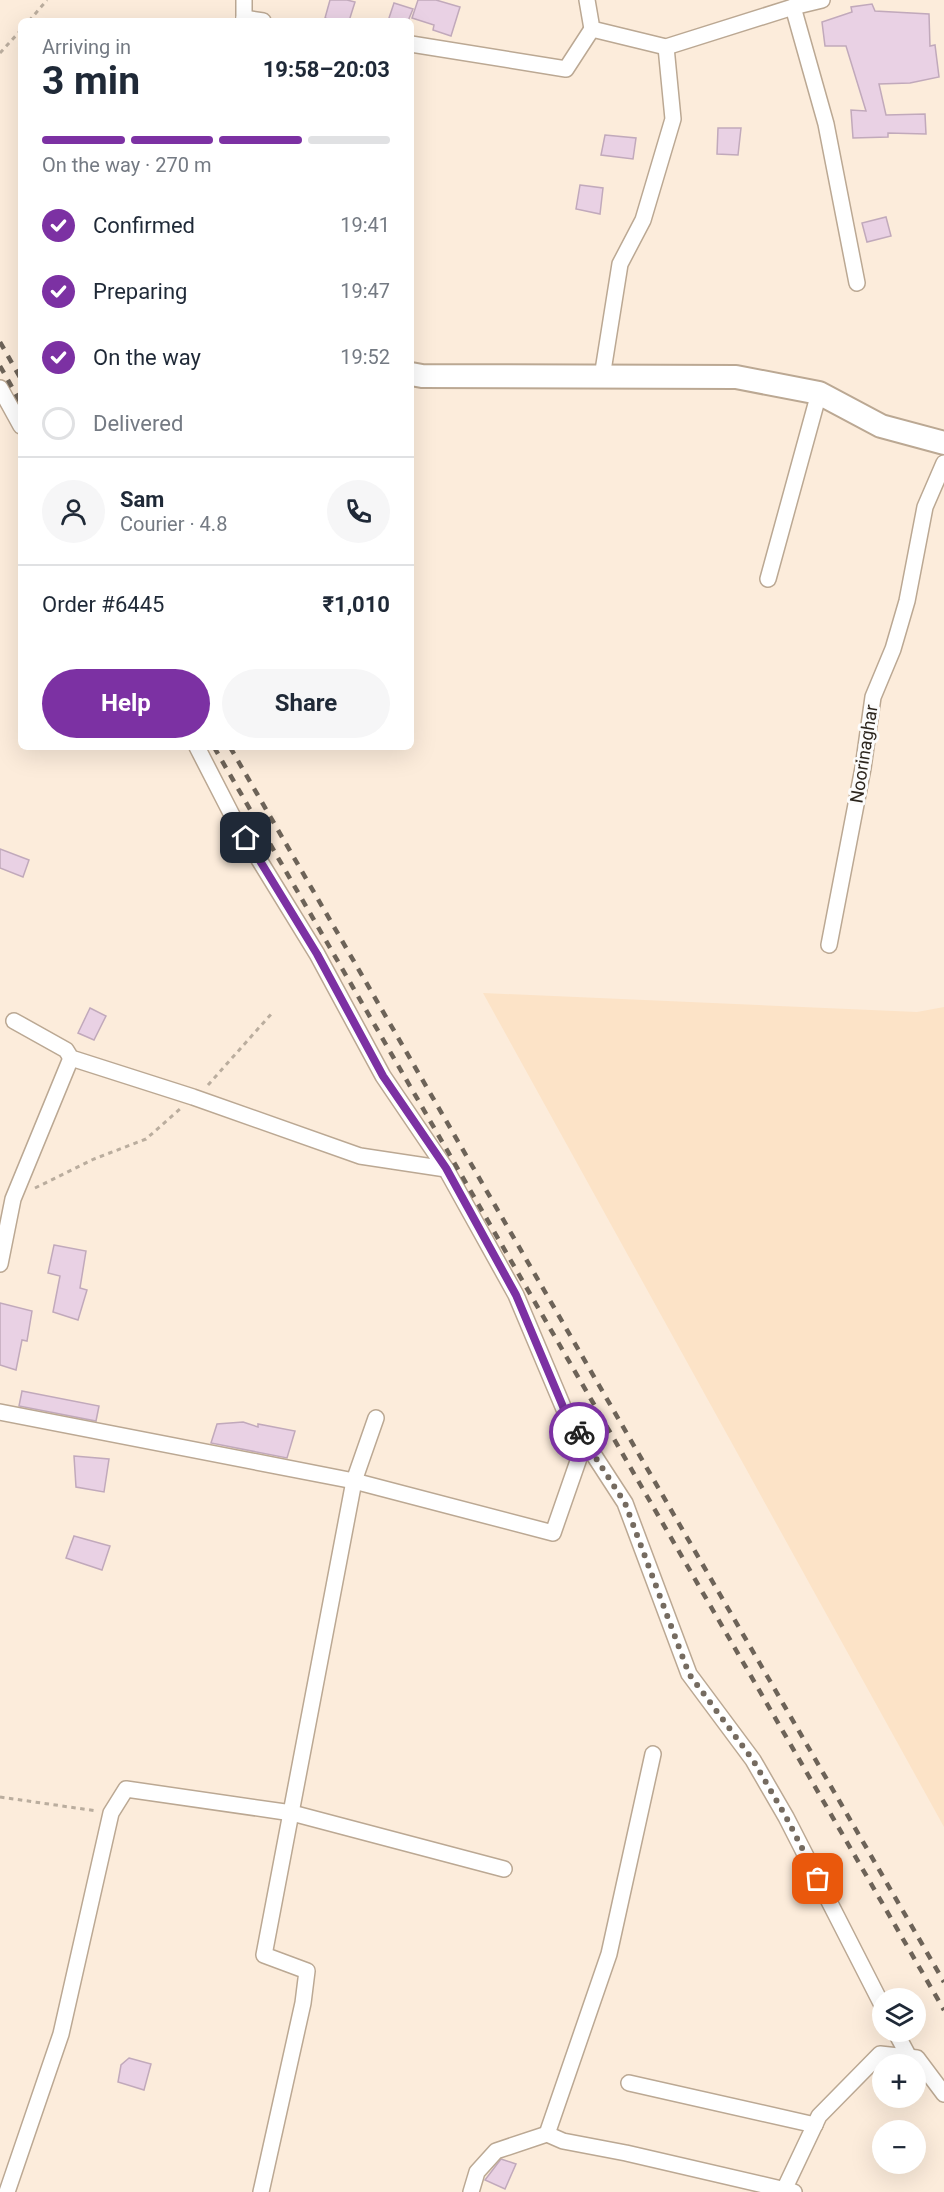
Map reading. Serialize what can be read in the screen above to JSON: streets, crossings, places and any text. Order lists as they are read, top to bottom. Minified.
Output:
{"streets":{"street":["Noorinaghar"]},"page":{"heading":["3 min","Arriving in","19:58–20:03"],"panel":["Sam","Courier · 4.8","Order #6445","₹1,010"],"bar":"On the way · 270 m","list":[["Confirmed","19:41"],["Preparing","19:47"],["On the way","19:52"],"Delivered"],"buttons":["Help","Share"],"map_buttons":["+","−"]}}
